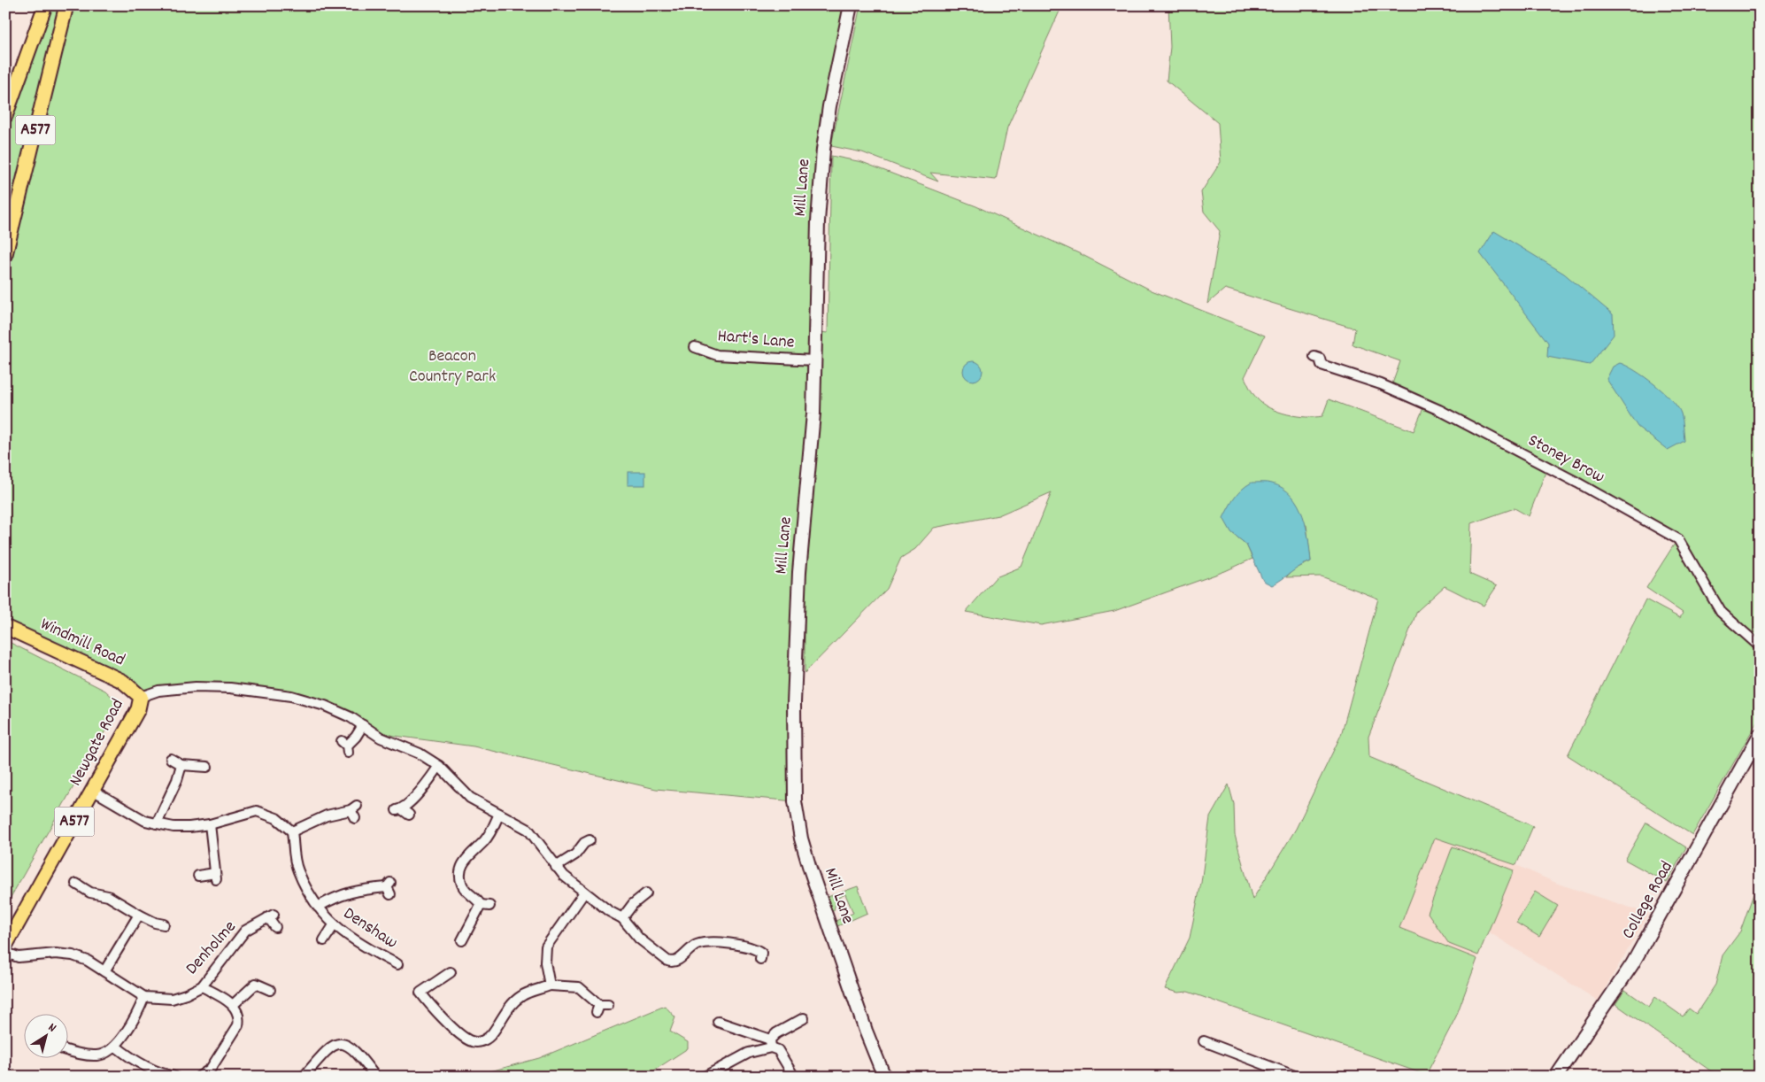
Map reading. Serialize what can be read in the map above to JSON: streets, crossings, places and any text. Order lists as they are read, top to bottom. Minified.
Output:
{"streets":{"main road":["A577","Windmill Road","Newgate Road"],"street":["Mill Lane","Hart's Lane","Stoney Brow","College Road","Denshaw","Denholme"]},"crossings":[["Mill Lane","Hart's Lane"],["Windmill Road","Newgate Road"]],"parks":["Beacon Country Park"],"north":"top right"}
